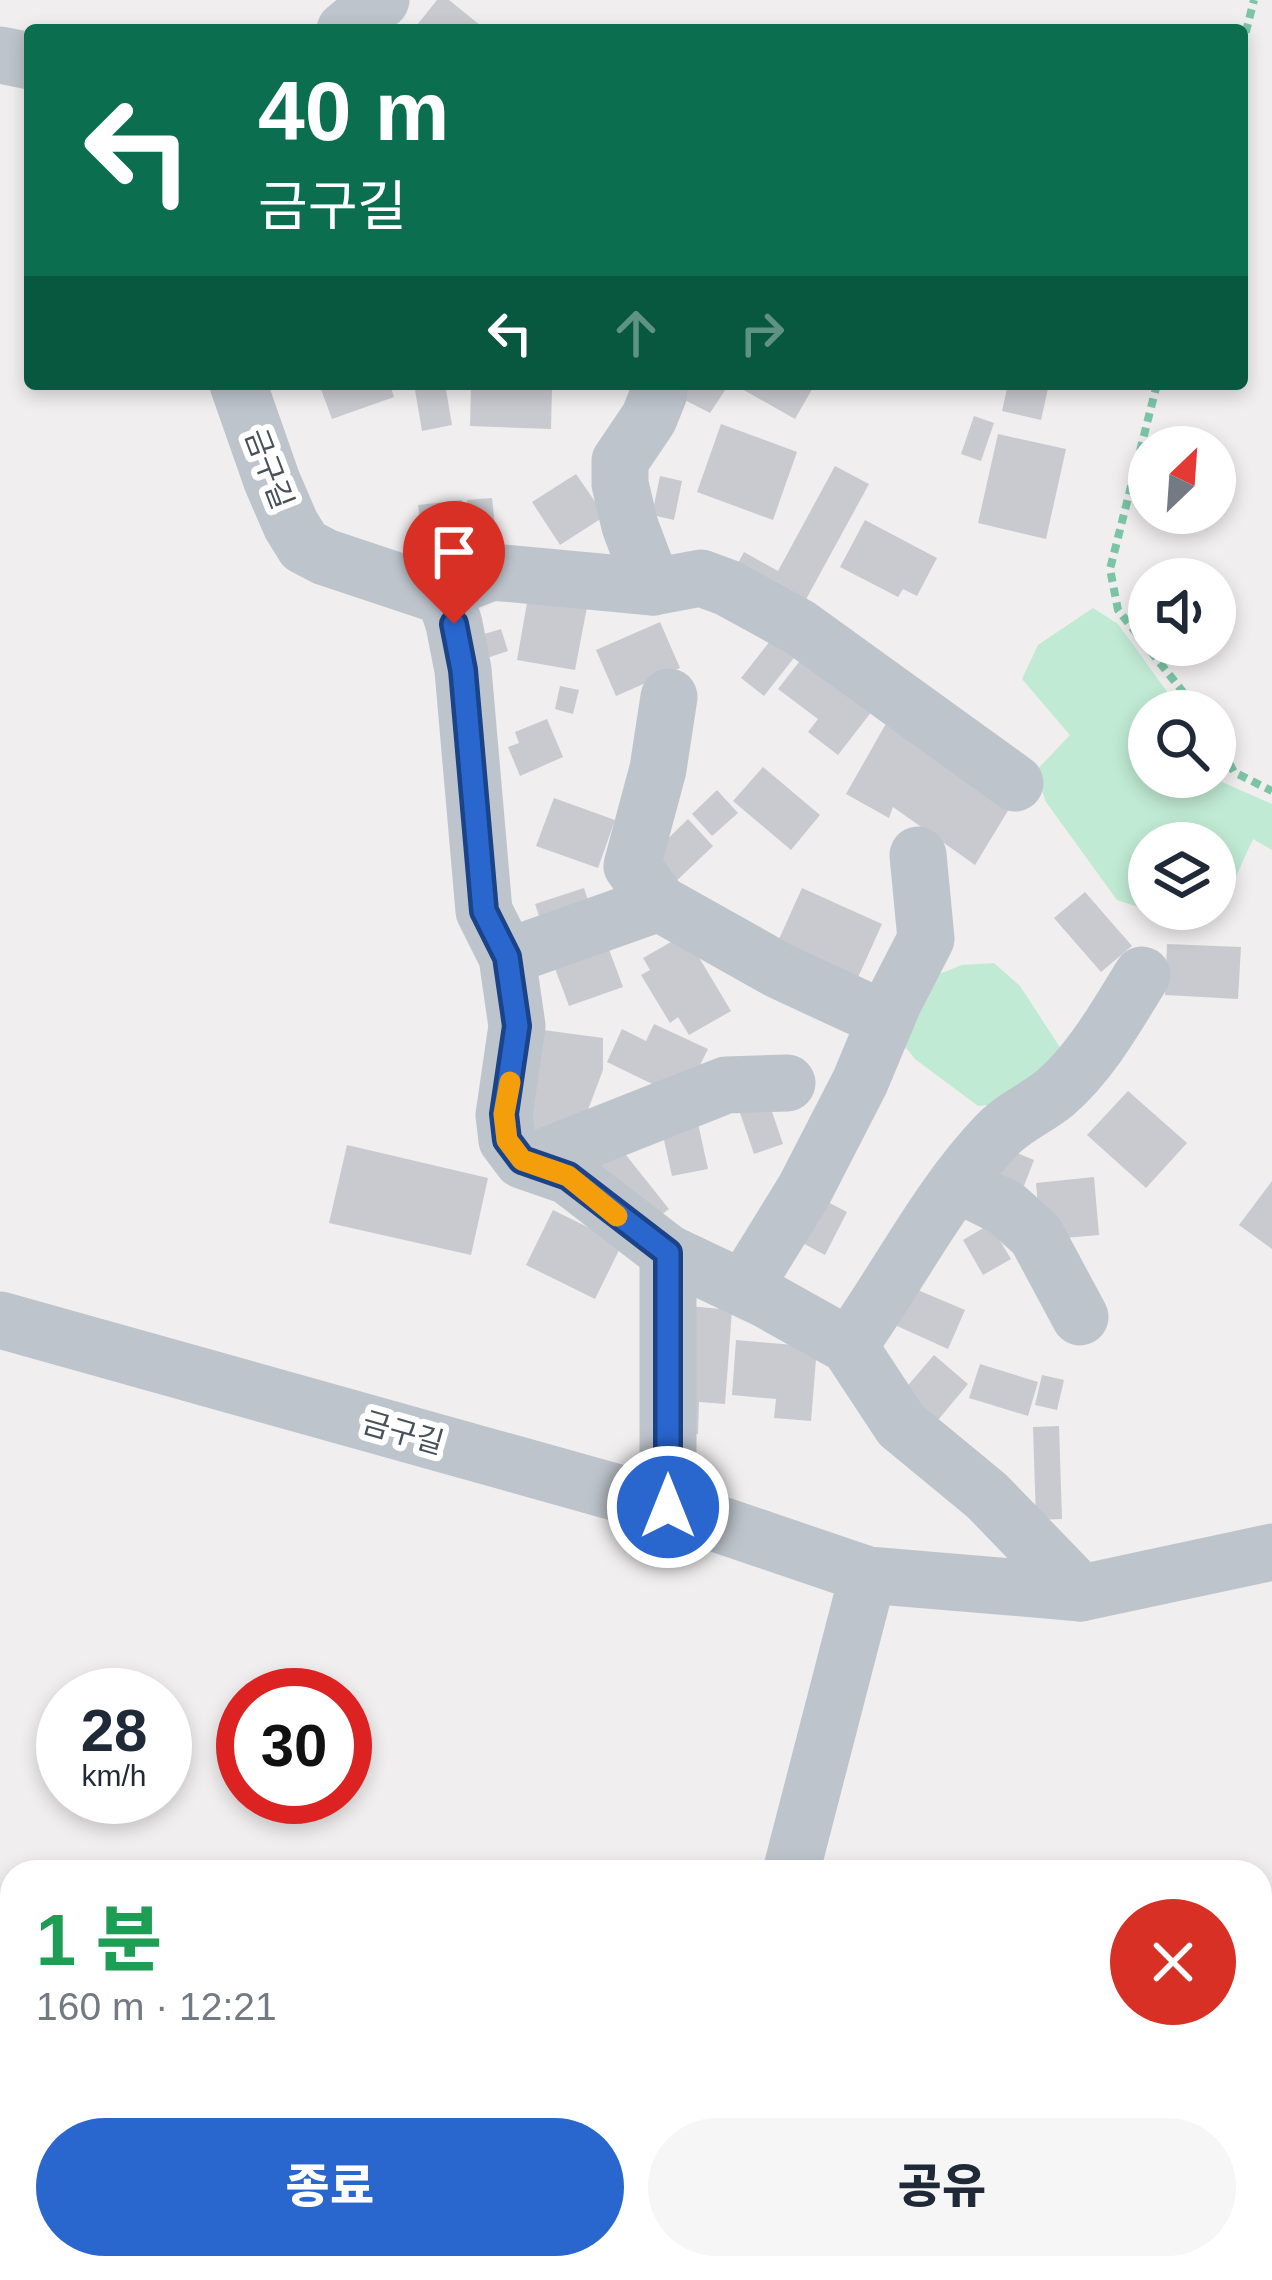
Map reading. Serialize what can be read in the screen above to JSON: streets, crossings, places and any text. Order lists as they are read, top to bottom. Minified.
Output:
{"streets":{"street":["금구길"]},"north":"top right","page":{"turn":["40 m","금구길"],"speed":"28 km/h","limit":"30","heading":["1 분","160 m · 12:21"],"buttons":["종료","공유"]}}
